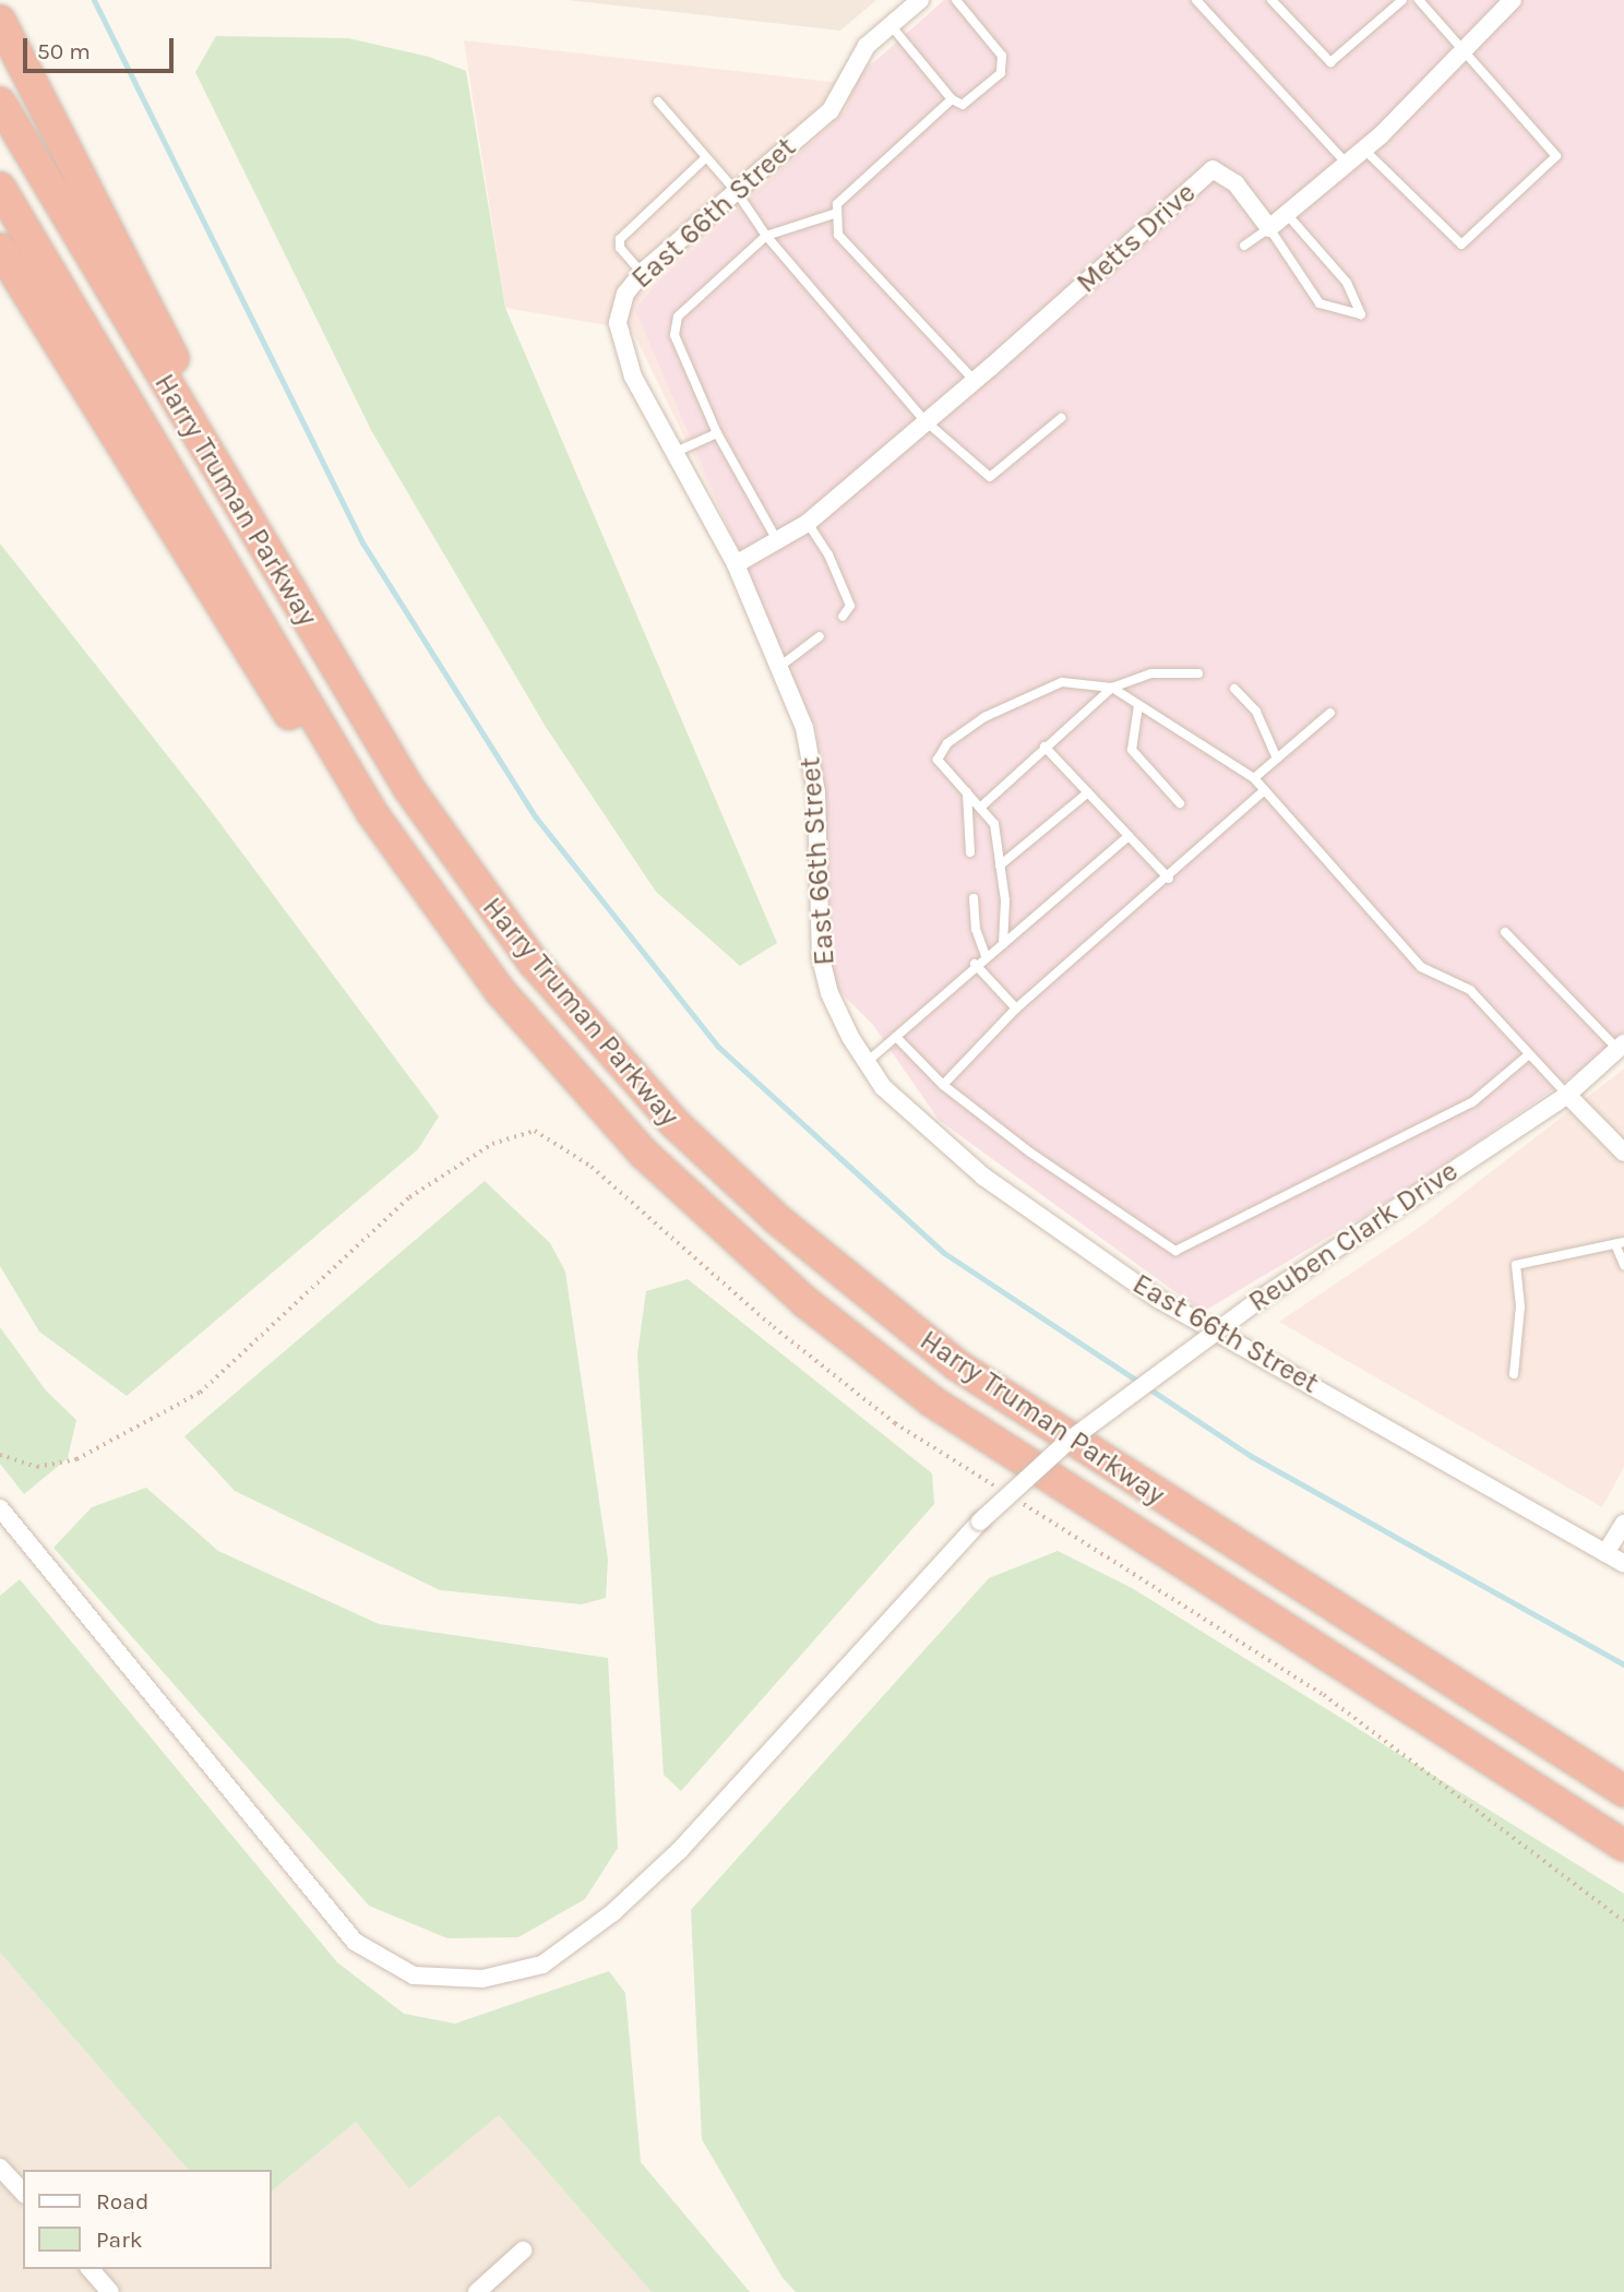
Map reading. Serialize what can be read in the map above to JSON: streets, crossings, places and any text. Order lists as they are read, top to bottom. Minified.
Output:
{"streets":{"highway":["Harry Truman Parkway"],"street":["East 66th Street","Metts Drive","Reuben Clark Drive"]},"crossings":[["East 66th Street","Metts Drive"]],"legend":["Road","Park"],"scale_bar":"50 m"}
